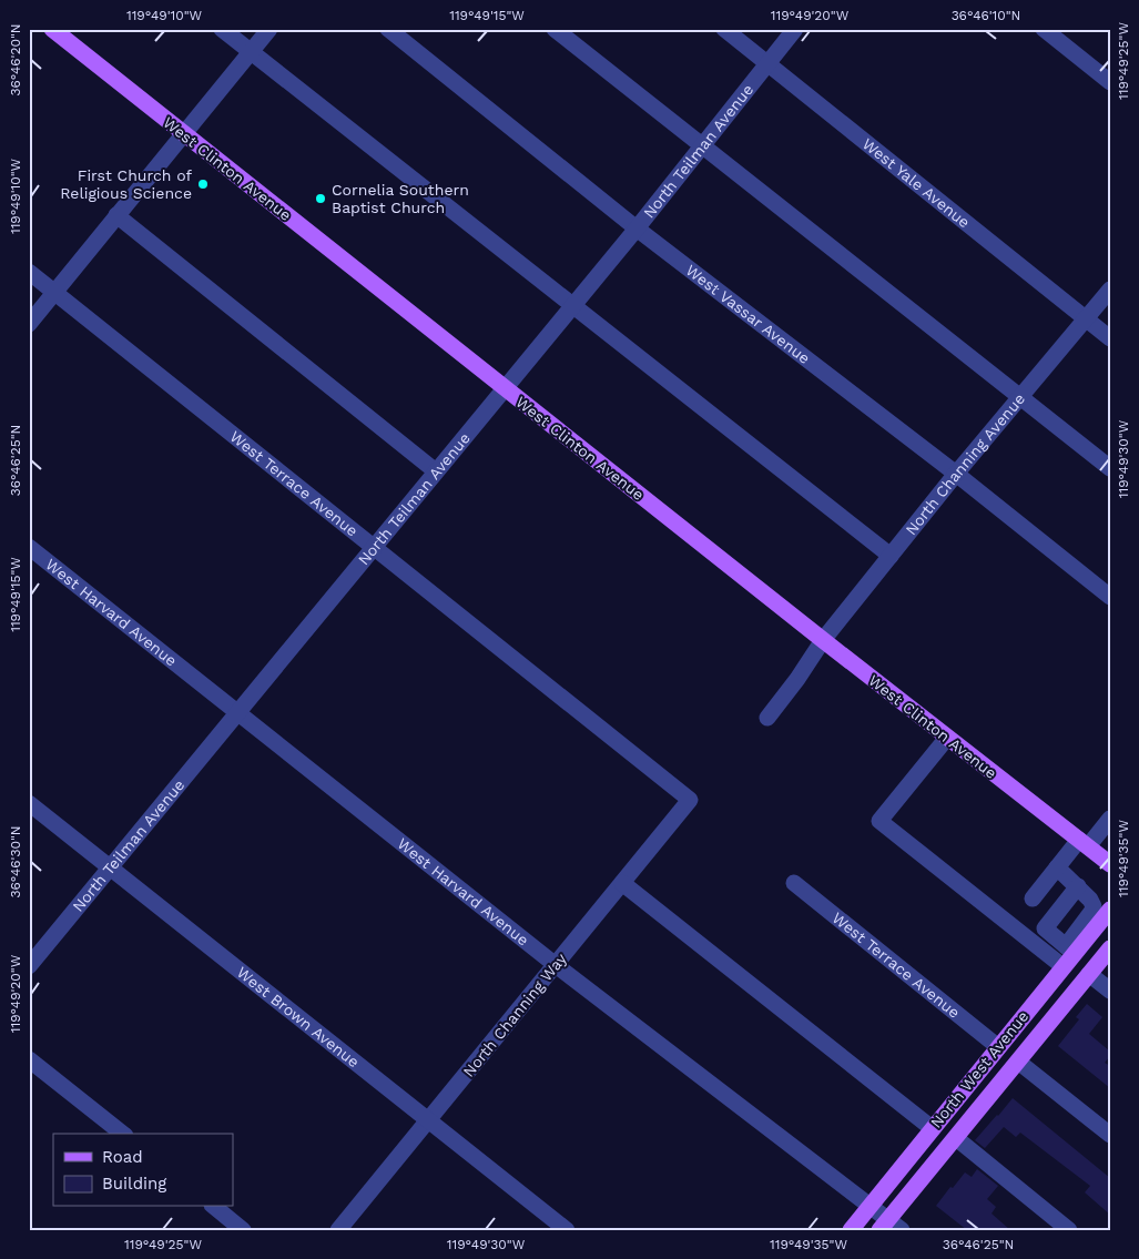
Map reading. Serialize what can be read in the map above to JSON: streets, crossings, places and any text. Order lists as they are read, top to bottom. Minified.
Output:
{"streets":{"main road":["West Clinton Avenue","North West Avenue"],"street":["North Teilman Avenue","West Yale Avenue","West Vassar Avenue","North Channing Avenue","West Terrace Avenue","West Harvard Avenue","North Channing Way","West Brown Avenue"]},"crossings":[["North Teilman Avenue","West Clinton Avenue"],["North Teilman Avenue","West Yale Avenue"],["North Teilman Avenue","West Vassar Avenue"],["North Teilman Avenue","West Terrace Avenue"],["North Teilman Avenue","West Harvard Avenue"],["North Teilman Avenue","West Brown Avenue"],["West Clinton Avenue","North Channing Avenue"],["West Yale Avenue","North Channing Avenue"],["West Vassar Avenue","North Channing Avenue"],["West Terrace Avenue","North Channing Way"],["West Terrace Avenue","North West Avenue"],["West Harvard Avenue","North Channing Way"],["West Harvard Avenue","North West Avenue"],["North Channing Way","West Brown Avenue"]],"places":["First Church of Religious Science","Cornelia Southern Baptist Church"],"legend":["Road","Building"],"coordinates":["119°49'10\"W","119°49'15\"W","119°49'20\"W","36°46'10\"N","36°46'20\"N","119°49'25\"W","119°49'30\"W","36°46'25\"N","119°49'35\"W","36°46'30\"N"]}
